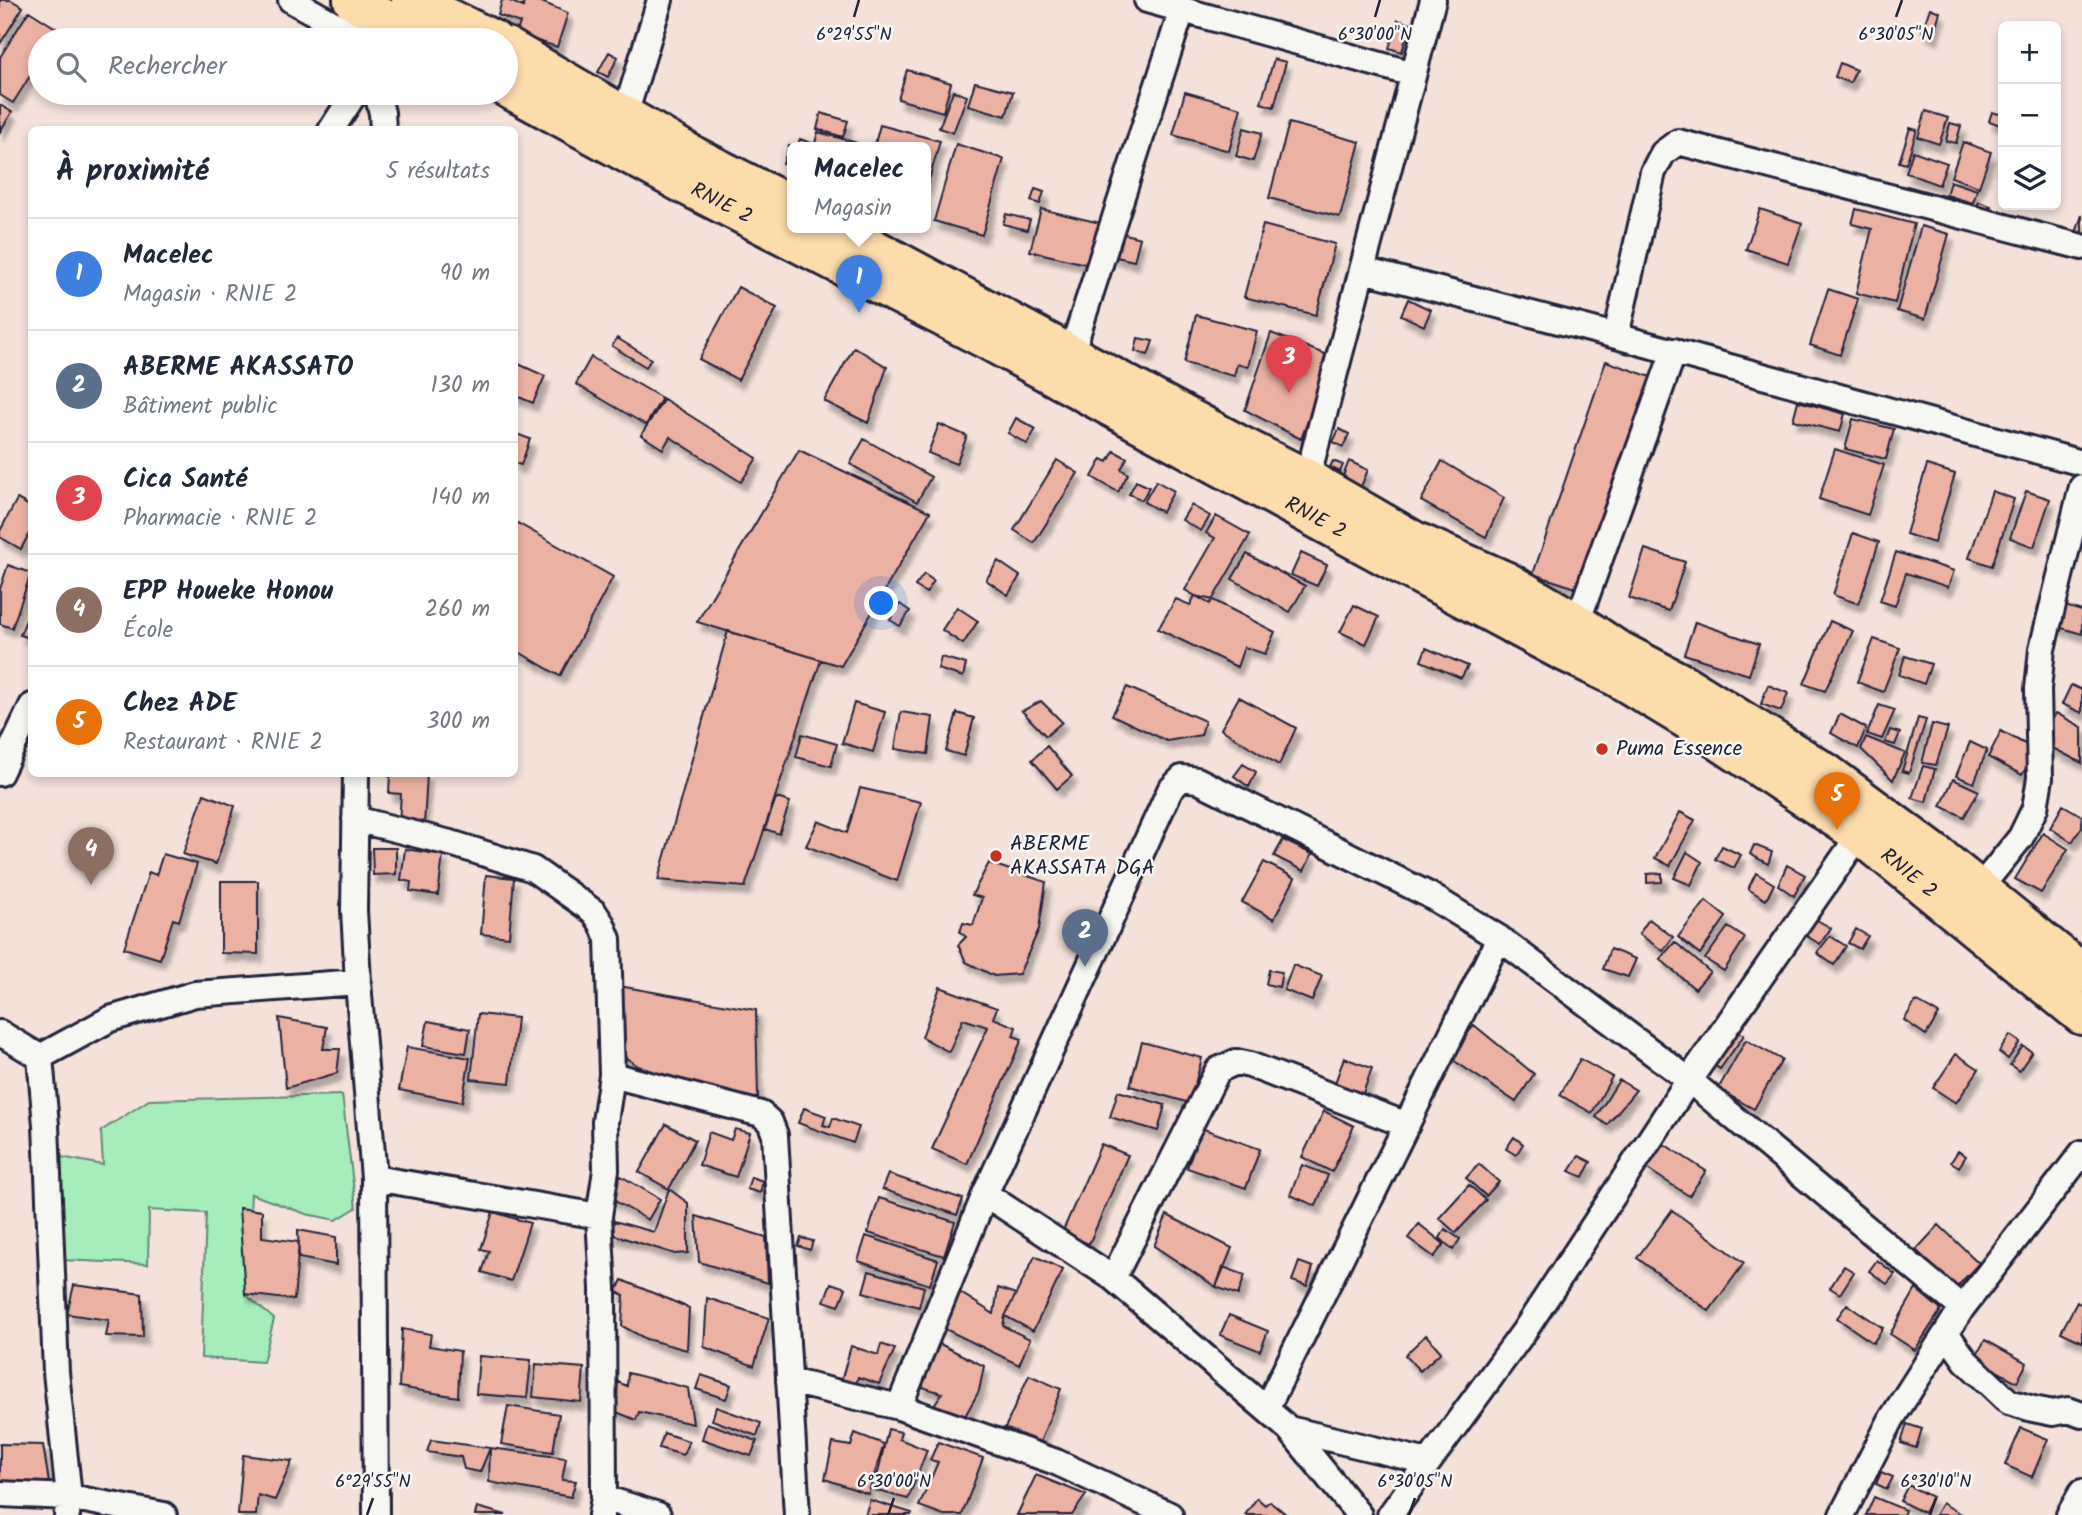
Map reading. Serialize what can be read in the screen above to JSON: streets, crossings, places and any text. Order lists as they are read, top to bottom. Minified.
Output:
{"streets":{"highway":["RNIE 2"]},"places":["Puma Essence","ABERME AKASSATA DGA"],"page":{"map_buttons":["+","−"],"search":"Rechercher","heading":["À proximité","5 résultats"],"popup":["Macelec","Magasin"],"list":[{"mark":"1","name":"Macelec","note":"Magasin · RNIE 2","value":"90 m"},{"mark":"2","name":"ABERME AKASSATO","note":"Bâtiment public","value":"130 m"},{"mark":"3","name":"Cica Santé","note":"Pharmacie · RNIE 2","value":"140 m"},{"mark":"4","name":"EPP Houeke Honou","note":"École","value":"260 m"},{"mark":"5","name":"Chez ADE","note":"Restaurant · RNIE 2","value":"300 m"}],"pins":["1","3","5","4","2"]},"coordinates":["6°29'55\"N","6°30'00\"N","6°30'05\"N","6°30'10\"N"]}
